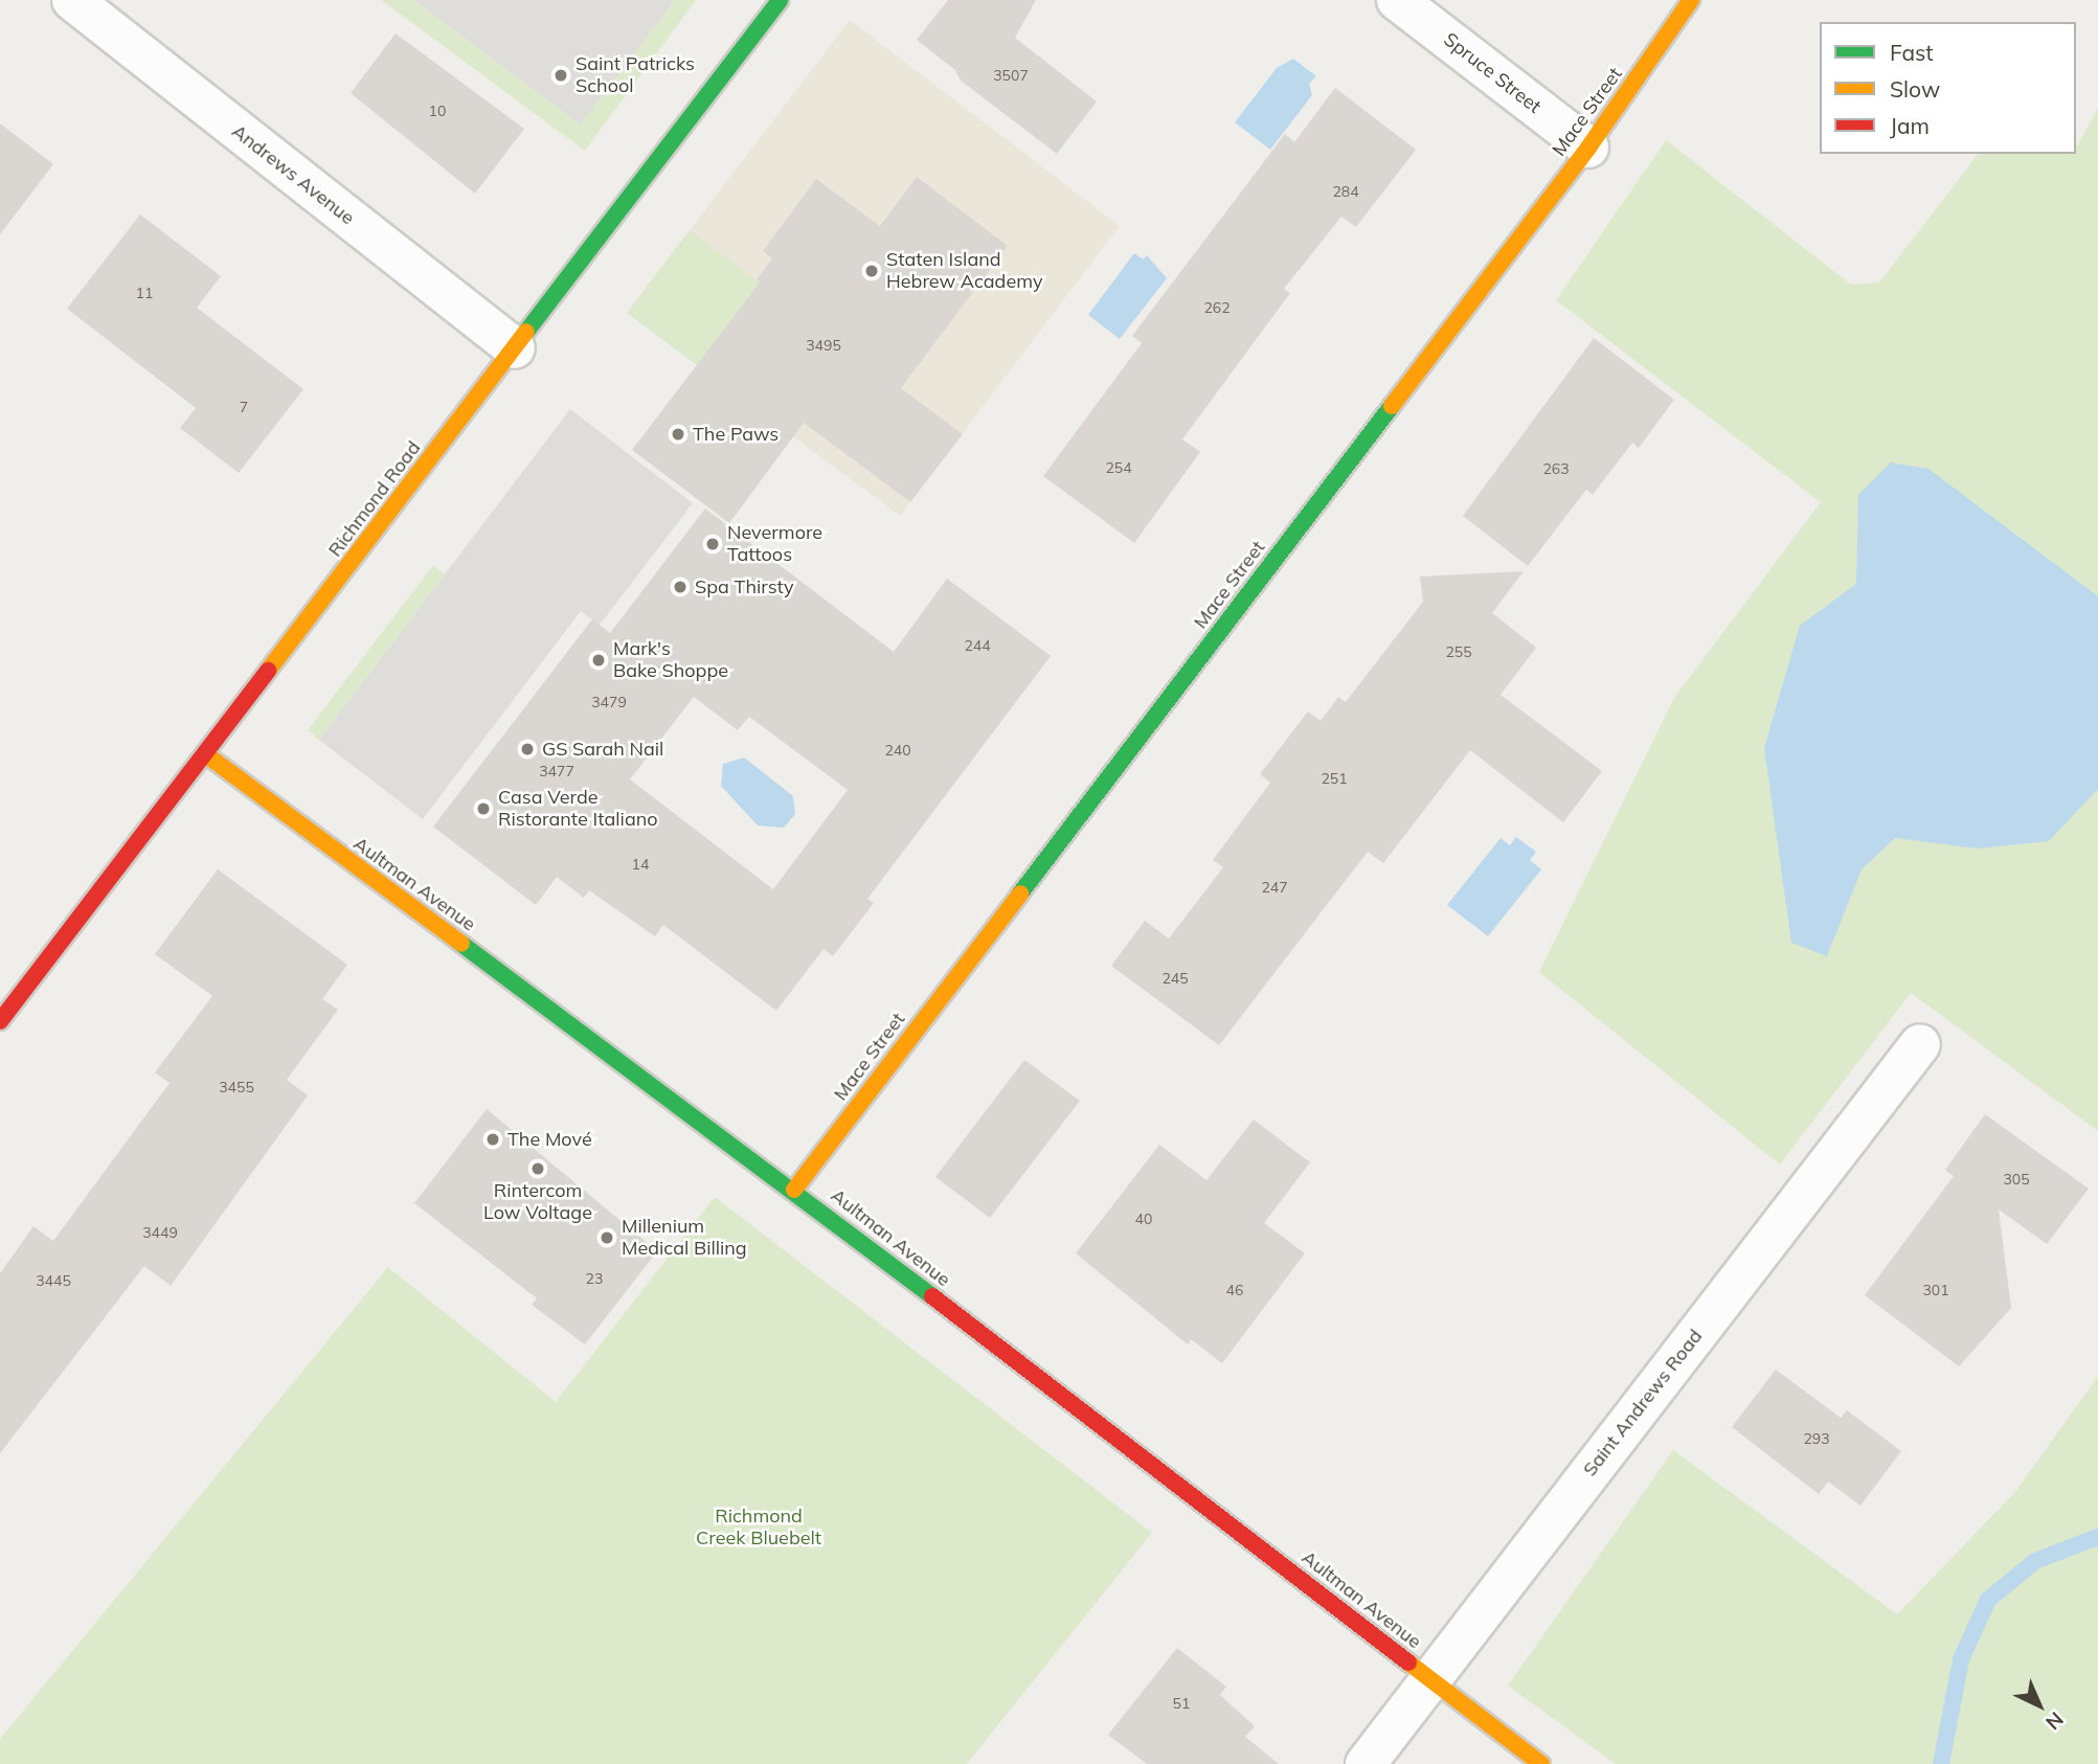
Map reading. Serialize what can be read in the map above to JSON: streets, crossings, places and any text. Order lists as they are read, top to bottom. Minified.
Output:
{"streets":{"street":["Spruce Street","Mace Street","Andrews Avenue","Richmond Road","Aultman Avenue","Saint Andrews Road"]},"crossings":[["Spruce Street","Mace Street"],["Mace Street","Aultman Avenue"],["Andrews Avenue","Richmond Road"],["Richmond Road","Aultman Avenue"],["Aultman Avenue","Saint Andrews Road"]],"parks":["Richmond Creek Bluebelt"],"places":["Saint Patricks School","Staten Island Hebrew Academy","The Paws","Nevermore Tattoos","Spa Thirsty","Mark's Bake Shoppe","GS Sarah Nail","Casa Verde Ristorante Italiano","The Mové","Rintercom Low Voltage","Millenium Medical Billing"],"house_numbers":["3507","10","284","11","262","3495","7","254","263","244","255","3479","240","3477","251","14","247","245","3455","305","40","3449","23","3445","46","301","293","51"],"legend":["Fast","Slow","Jam"],"north":"bottom right"}
